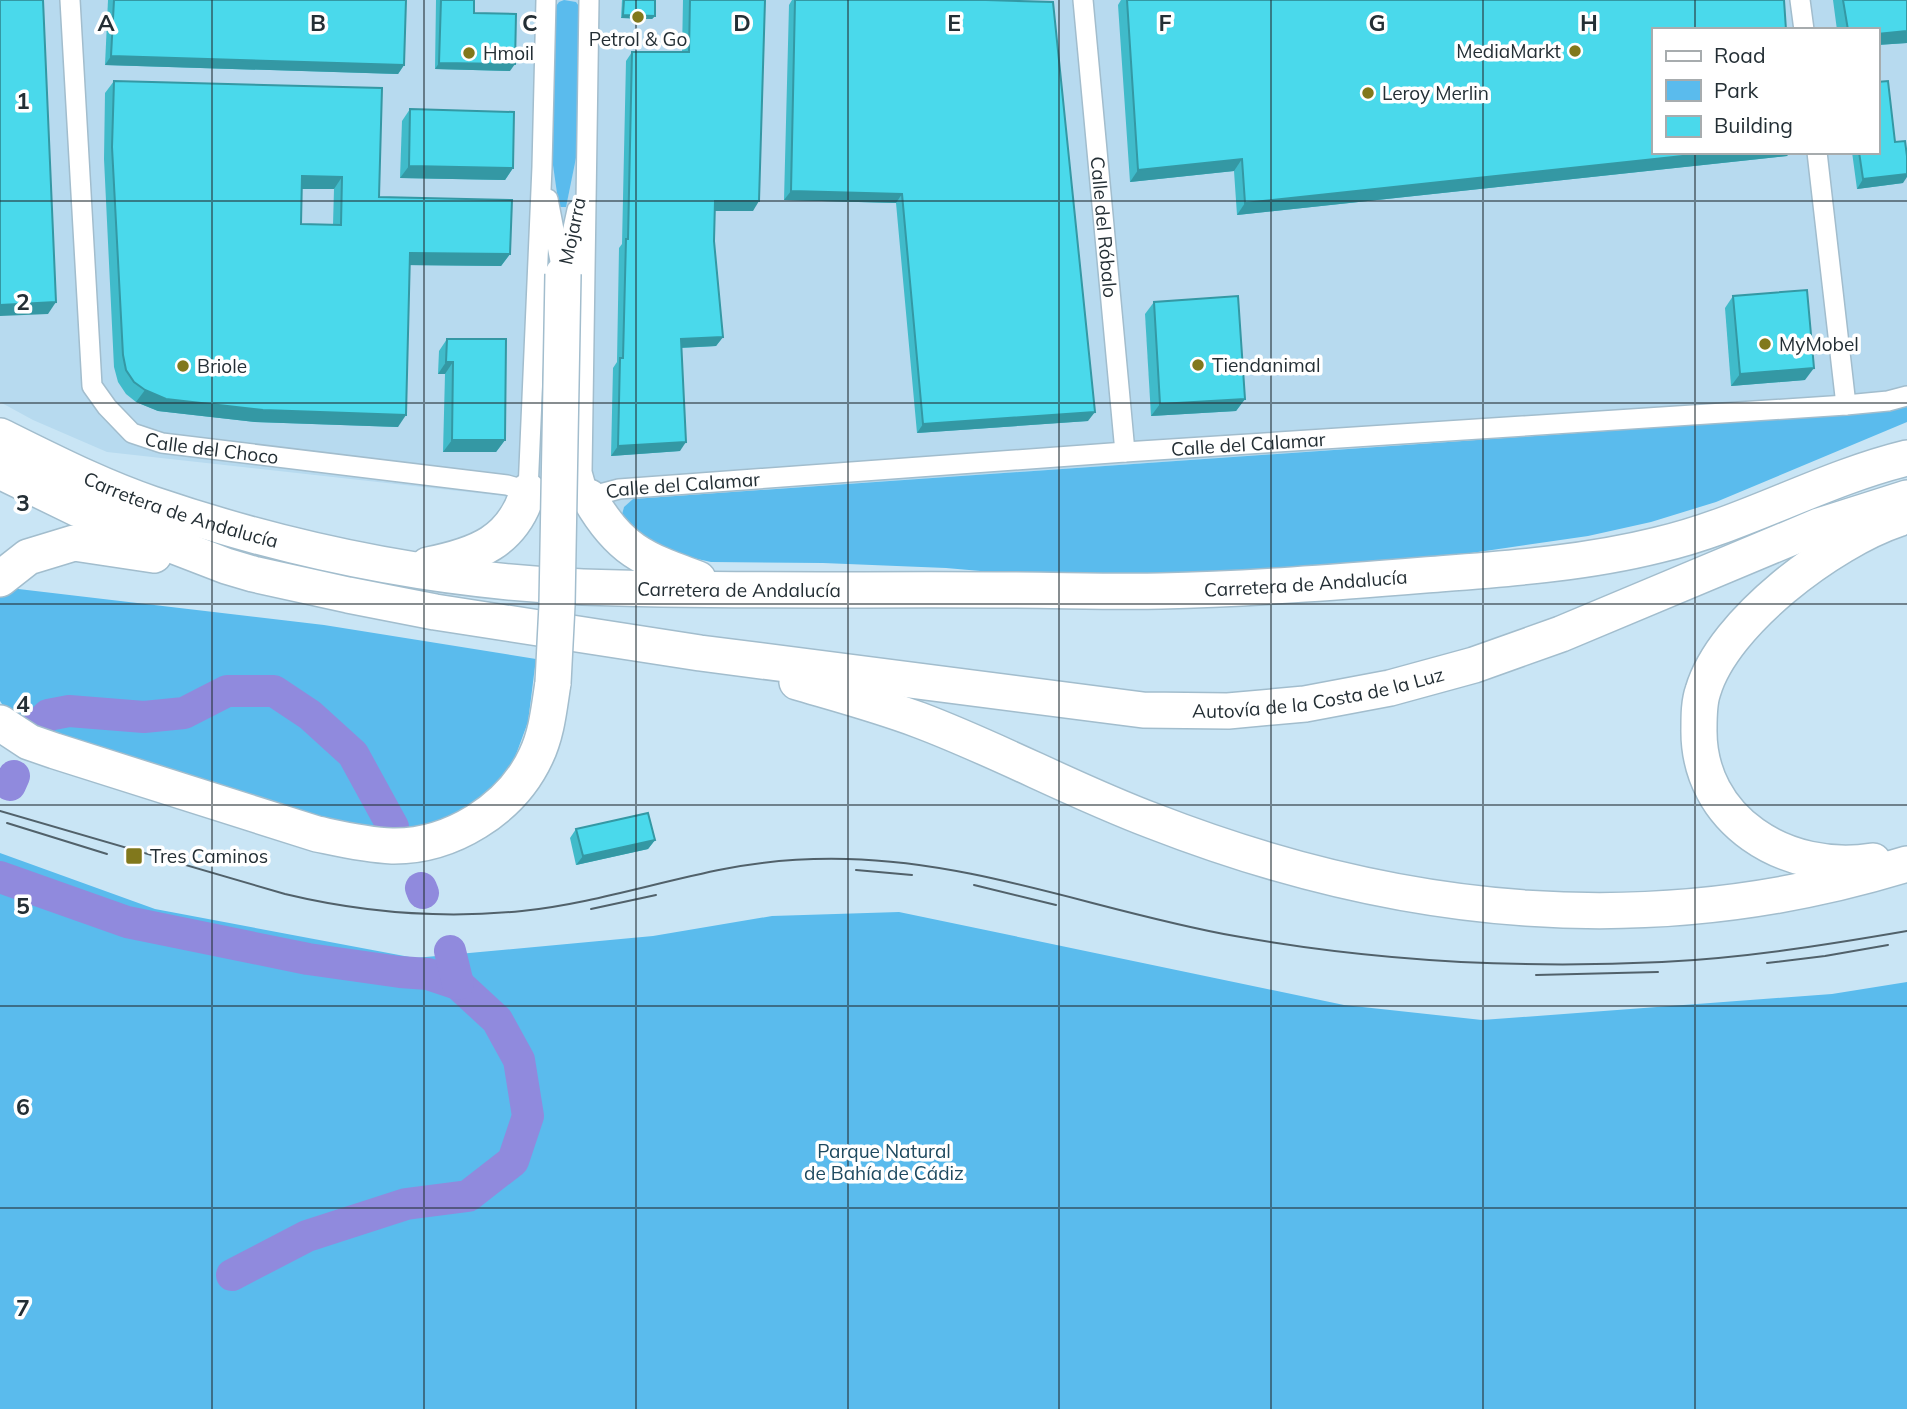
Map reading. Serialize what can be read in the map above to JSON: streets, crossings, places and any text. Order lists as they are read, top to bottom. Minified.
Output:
{"streets":{"highway":["Carretera de Andalucía","Autovía de la Costa de la Luz"],"street":["Calle del Róbalo","Mojarra","Calle del Calamar","Calle del Choco"]},"crossings":[["Calle del Róbalo","Calle del Calamar"],["Carretera de Andalucía","Autovía de la Costa de la Luz"]],"parks":["Parque Natural de Bahía de Cádiz"],"places":{"other":["Petrol & Go","MediaMarkt","Hmoil","Leroy Merlin","MyMobel","Tiendanimal","Briole"],"transit":["Tres Caminos"]},"legend":["Road","Park","Building"],"grid":{"columns":["A","B","C","D","E","F","G","H"],"rows":["1","2","3","4","5","6","7"]}}
